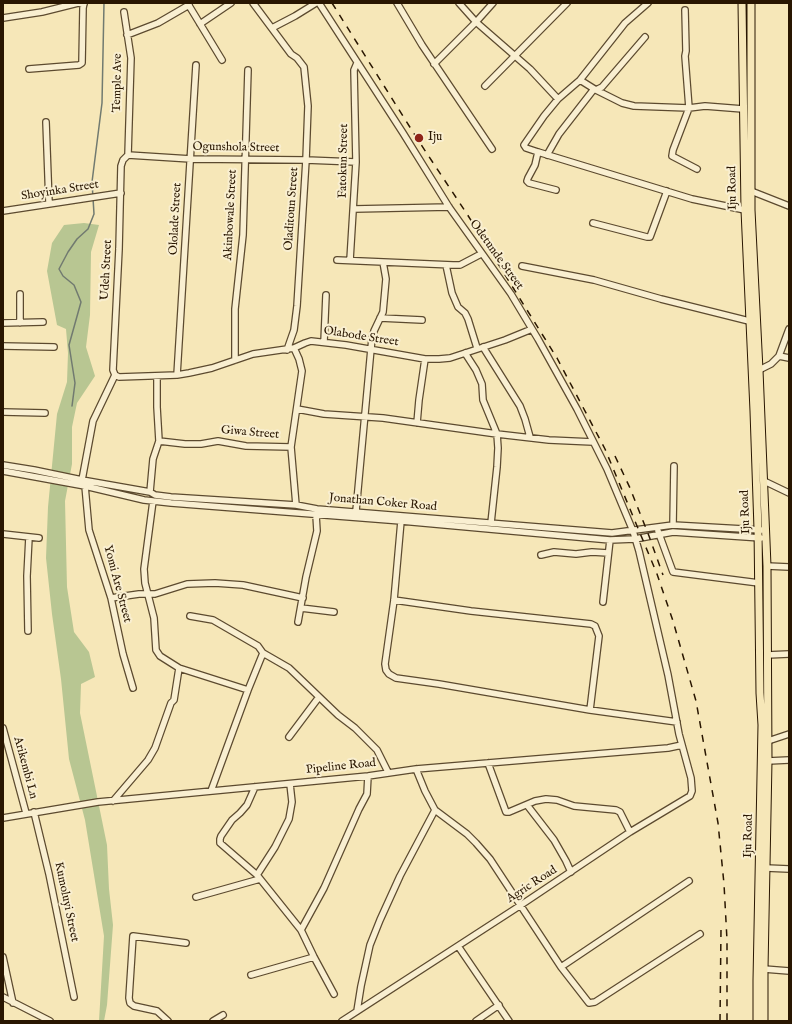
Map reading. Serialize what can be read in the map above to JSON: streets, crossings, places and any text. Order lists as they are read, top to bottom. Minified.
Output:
{"streets":{"main road":["Iju Road"],"street":["Temple Ave","Ogunshola Street","Fatokun Street","Shoyinka Street","Oladitoun Street","Akinbowale Street","Ololade Street","Odetunde Street","Udeh Street","Olabode Street","Giwa Street","Jonathan Coker Road","Yomi Are Street","Pipeline Road","Arikembi Ln","Agric Road","Kumoluyi Street"]},"crossings":[["Temple Ave","Ogunshola Street"],["Temple Ave","Udeh Street"],["Ogunshola Street","Fatokun Street"],["Ogunshola Street","Oladitoun Street"],["Ogunshola Street","Akinbowale Street"],["Ogunshola Street","Ololade Street"],["Ogunshola Street","Udeh Street"],["Fatokun Street","Odetunde Street"],["Iju Road","Jonathan Coker Road"],["Shoyinka Street","Udeh Street"],["Oladitoun Street","Olabode Street"],["Akinbowale Street","Olabode Street"],["Ololade Street","Olabode Street"],["Odetunde Street","Olabode Street"],["Odetunde Street","Jonathan Coker Road"],["Odetunde Street","Pipeline Road"],["Odetunde Street","Agric Road"],["Udeh Street","Olabode Street"],["Udeh Street","Yomi Are Street"],["Olabode Street","Yomi Are Street"],["Jonathan Coker Road","Yomi Are Street"],["Pipeline Road","Arikembi Ln"],["Pipeline Road","Agric Road"],["Pipeline Road","Kumoluyi Street"]],"places":["Iju"]}
